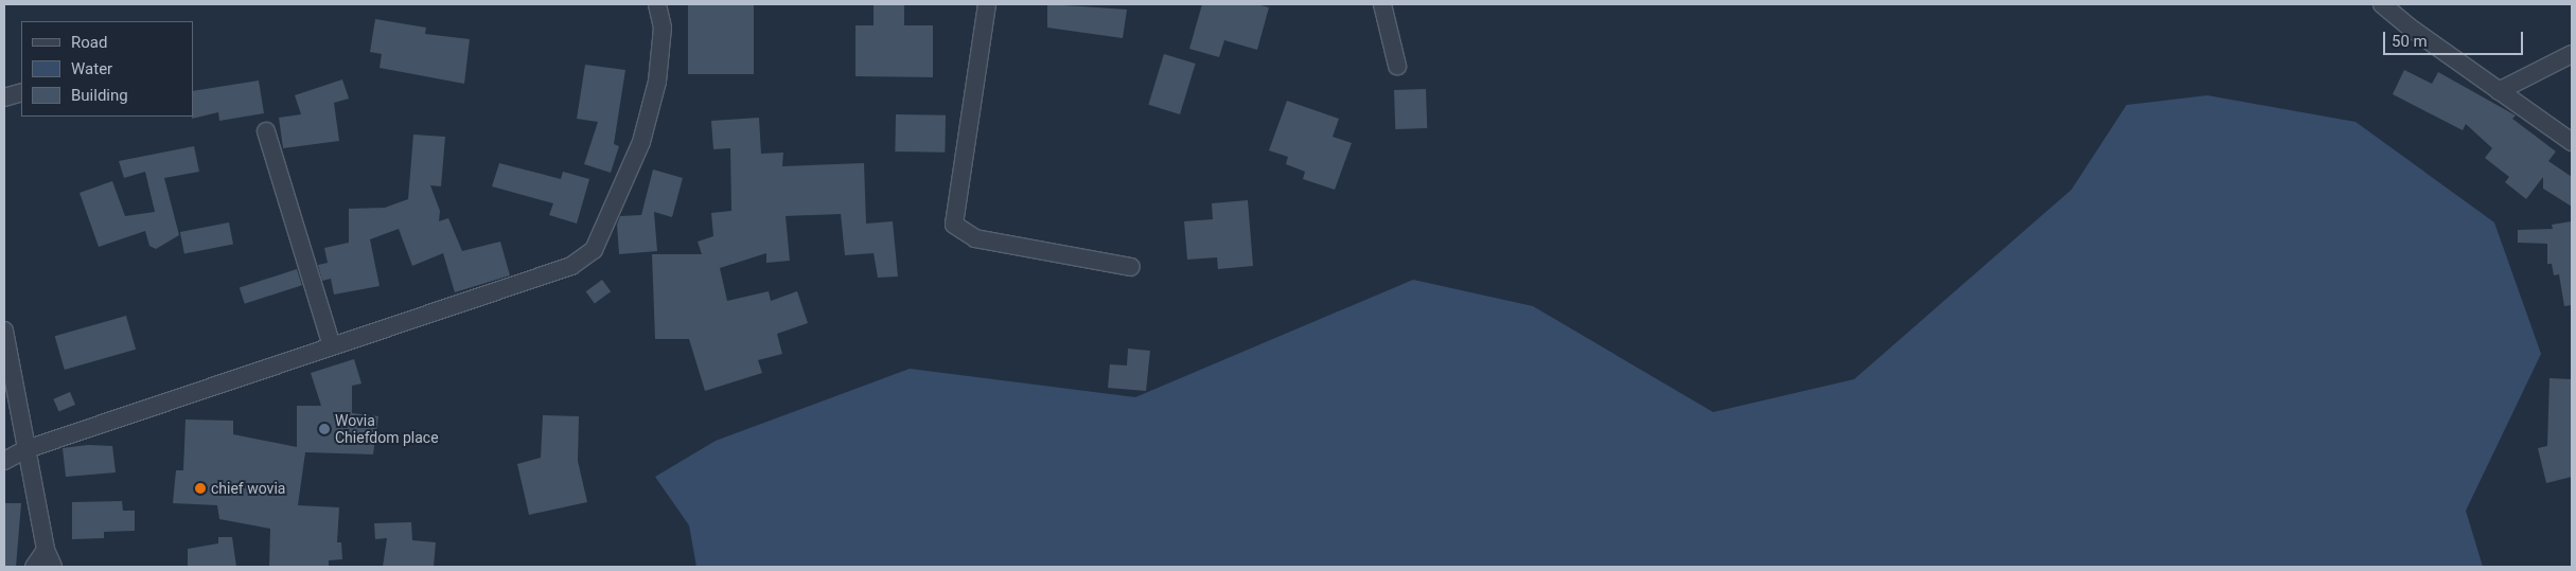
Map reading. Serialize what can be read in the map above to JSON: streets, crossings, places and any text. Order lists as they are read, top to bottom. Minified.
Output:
{"places":["Wovia Chiefdom place","chief wovia"],"legend":["Road","Water","Building"],"scale_bar":"50 m"}
